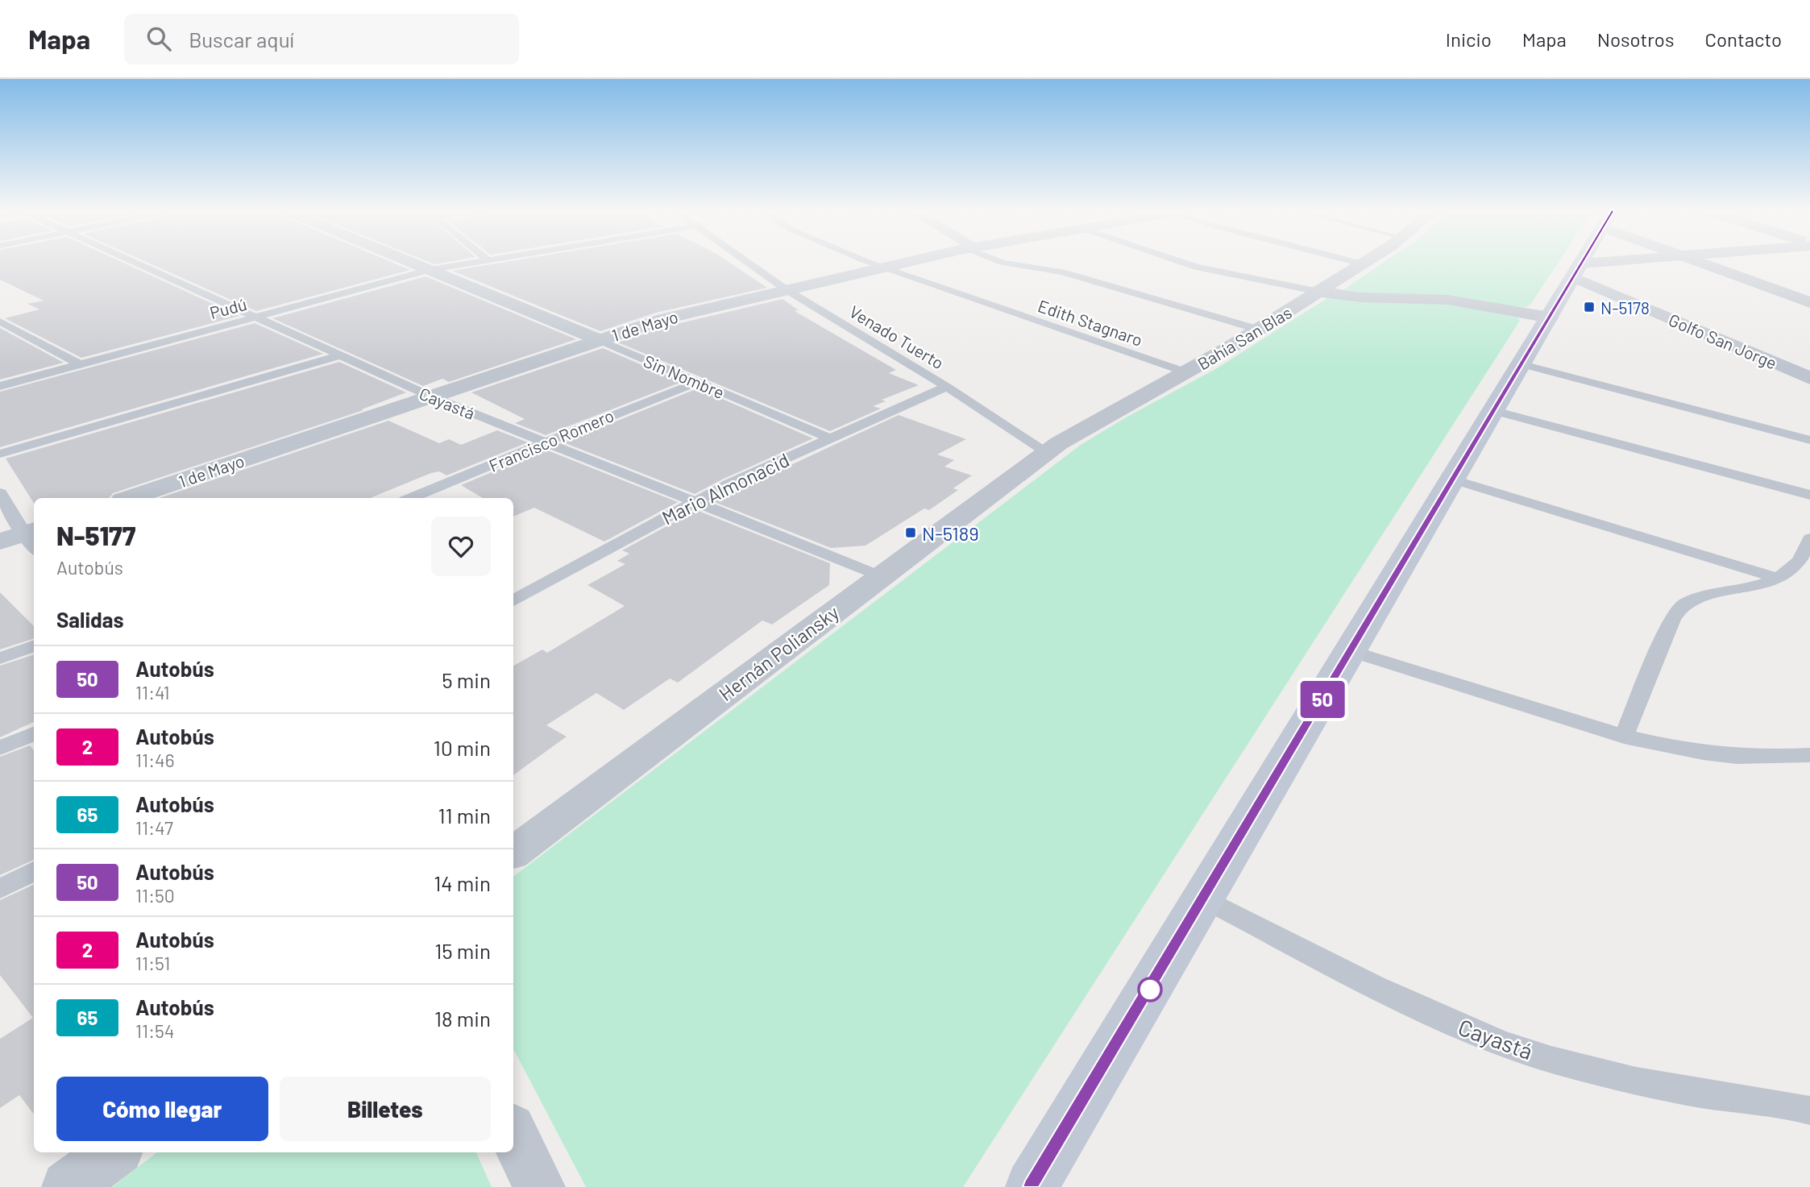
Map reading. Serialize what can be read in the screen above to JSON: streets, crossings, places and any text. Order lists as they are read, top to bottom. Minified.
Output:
{"streets":{"street":["1 de Mayo","Bahía San Blas","Golfo San Jorge","Sin Nombre","Hernán Poliansky"],"lane":["Pudú","Edith Stagnaro","Venado Tuerto","Cayastá","Francisco Romero","Mario Almonacid"]},"crossings":[["Pudú","Sin Nombre"],["Pudú","Cayastá"],["Edith Stagnaro","1 de Mayo"],["Edith Stagnaro","Bahía San Blas"],["1 de Mayo","Venado Tuerto"],["1 de Mayo","Sin Nombre"],["1 de Mayo","Cayastá"],["Venado Tuerto","Bahía San Blas"],["Venado Tuerto","Mario Almonacid"],["Venado Tuerto","Hernán Poliansky"],["Bahía San Blas","Hernán Poliansky"],["Sin Nombre","Francisco Romero"],["Sin Nombre","Mario Almonacid"],["Cayastá","Francisco Romero"],["Cayastá","Mario Almonacid"],["Cayastá","Hernán Poliansky"]],"places":{"transit":["N-5178","N-5189"]},"lines":["bus line 50"],"page":{"header":"Mapa","search":"Buscar aquí","nav":["Inicio","Mapa","Nosotros","Contacto"],"on_map":"50","heading":[["N-5177","Autobús"],"Salidas"],"list":[{"mark":"50","name":"Autobús","note":"11:41","value":"5 min"},{"mark":"2","name":"Autobús","note":"11:46","value":"10 min"},{"mark":"65","name":"Autobús","note":"11:47","value":"11 min"},{"mark":"50","name":"Autobús","note":"11:50","value":"14 min"},{"mark":"2","name":"Autobús","note":"11:51","value":"15 min"},{"mark":"65","name":"Autobús","note":"11:54","value":"18 min"}],"buttons":["Cómo llegar","Billetes"]}}
